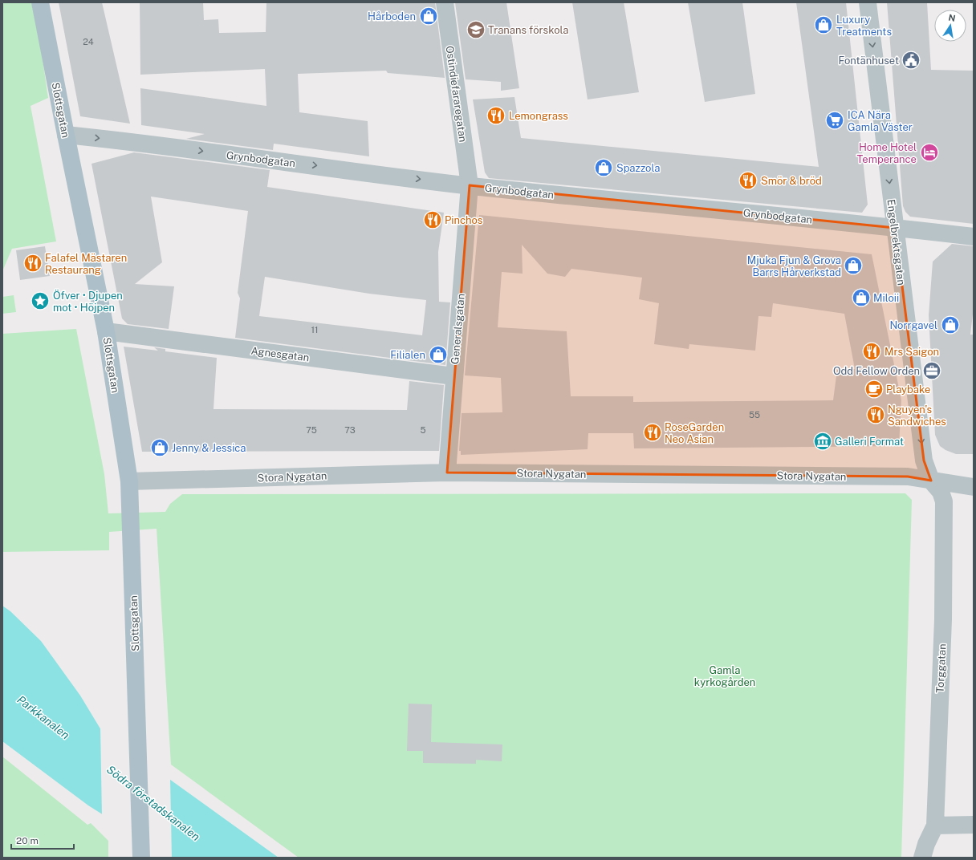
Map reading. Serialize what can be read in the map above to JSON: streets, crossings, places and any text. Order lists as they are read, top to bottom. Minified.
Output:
{"streets":{"main road":["Slottsgatan"],"street":["Ostindiefararegatan","Grynbodgatan","Engelbrektsgatan","Generalsgatan","Agnesgatan","Stora Nygatan","Torggatan"]},"crossings":[["Ostindiefararegatan","Grynbodgatan"],["Ostindiefararegatan","Generalsgatan"],["Slottsgatan","Grynbodgatan"],["Slottsgatan","Agnesgatan"],["Slottsgatan","Stora Nygatan"],["Grynbodgatan","Engelbrektsgatan"],["Grynbodgatan","Generalsgatan"],["Engelbrektsgatan","Stora Nygatan"],["Engelbrektsgatan","Torggatan"],["Generalsgatan","Agnesgatan"],["Generalsgatan","Stora Nygatan"],["Stora Nygatan","Torggatan"]],"one_way":["Grynbodgatan","Engelbrektsgatan"],"water":["Parkkanalen","Södra förstadskanalen"],"parks":["Gamla kyrkogården"],"places":{"shop":["Hårboden","Luxury Treatments","Spazzola","Mjuka Fjun & Grova Barrs Hårverkstad","Miloii","Norrgavel","Filialen","Jenny & Jessica"],"school or university":["Tranans förskola"],"public building":["Fontänhuset"],"restaurant":["Lemongrass","Smör & bröd","Pinchos","Falafel Mästaren Restaurang","Mrs Saigon","Nguyen's Sandwiches","RoseGarden Neo Asian"],"supermarket":["ICA Nära Gamla Väster"],"hotel":["Home Hotel Temperance"],"place":["Öfver • Djupen mot • Höjpen"],"office":["Odd Fellow Orden"],"cafe":["Playbake"],"museum":["Galleri Format"]},"house_numbers":["24","11","55","75","73","5"],"scale_bar":"20 m","north":"top"}
